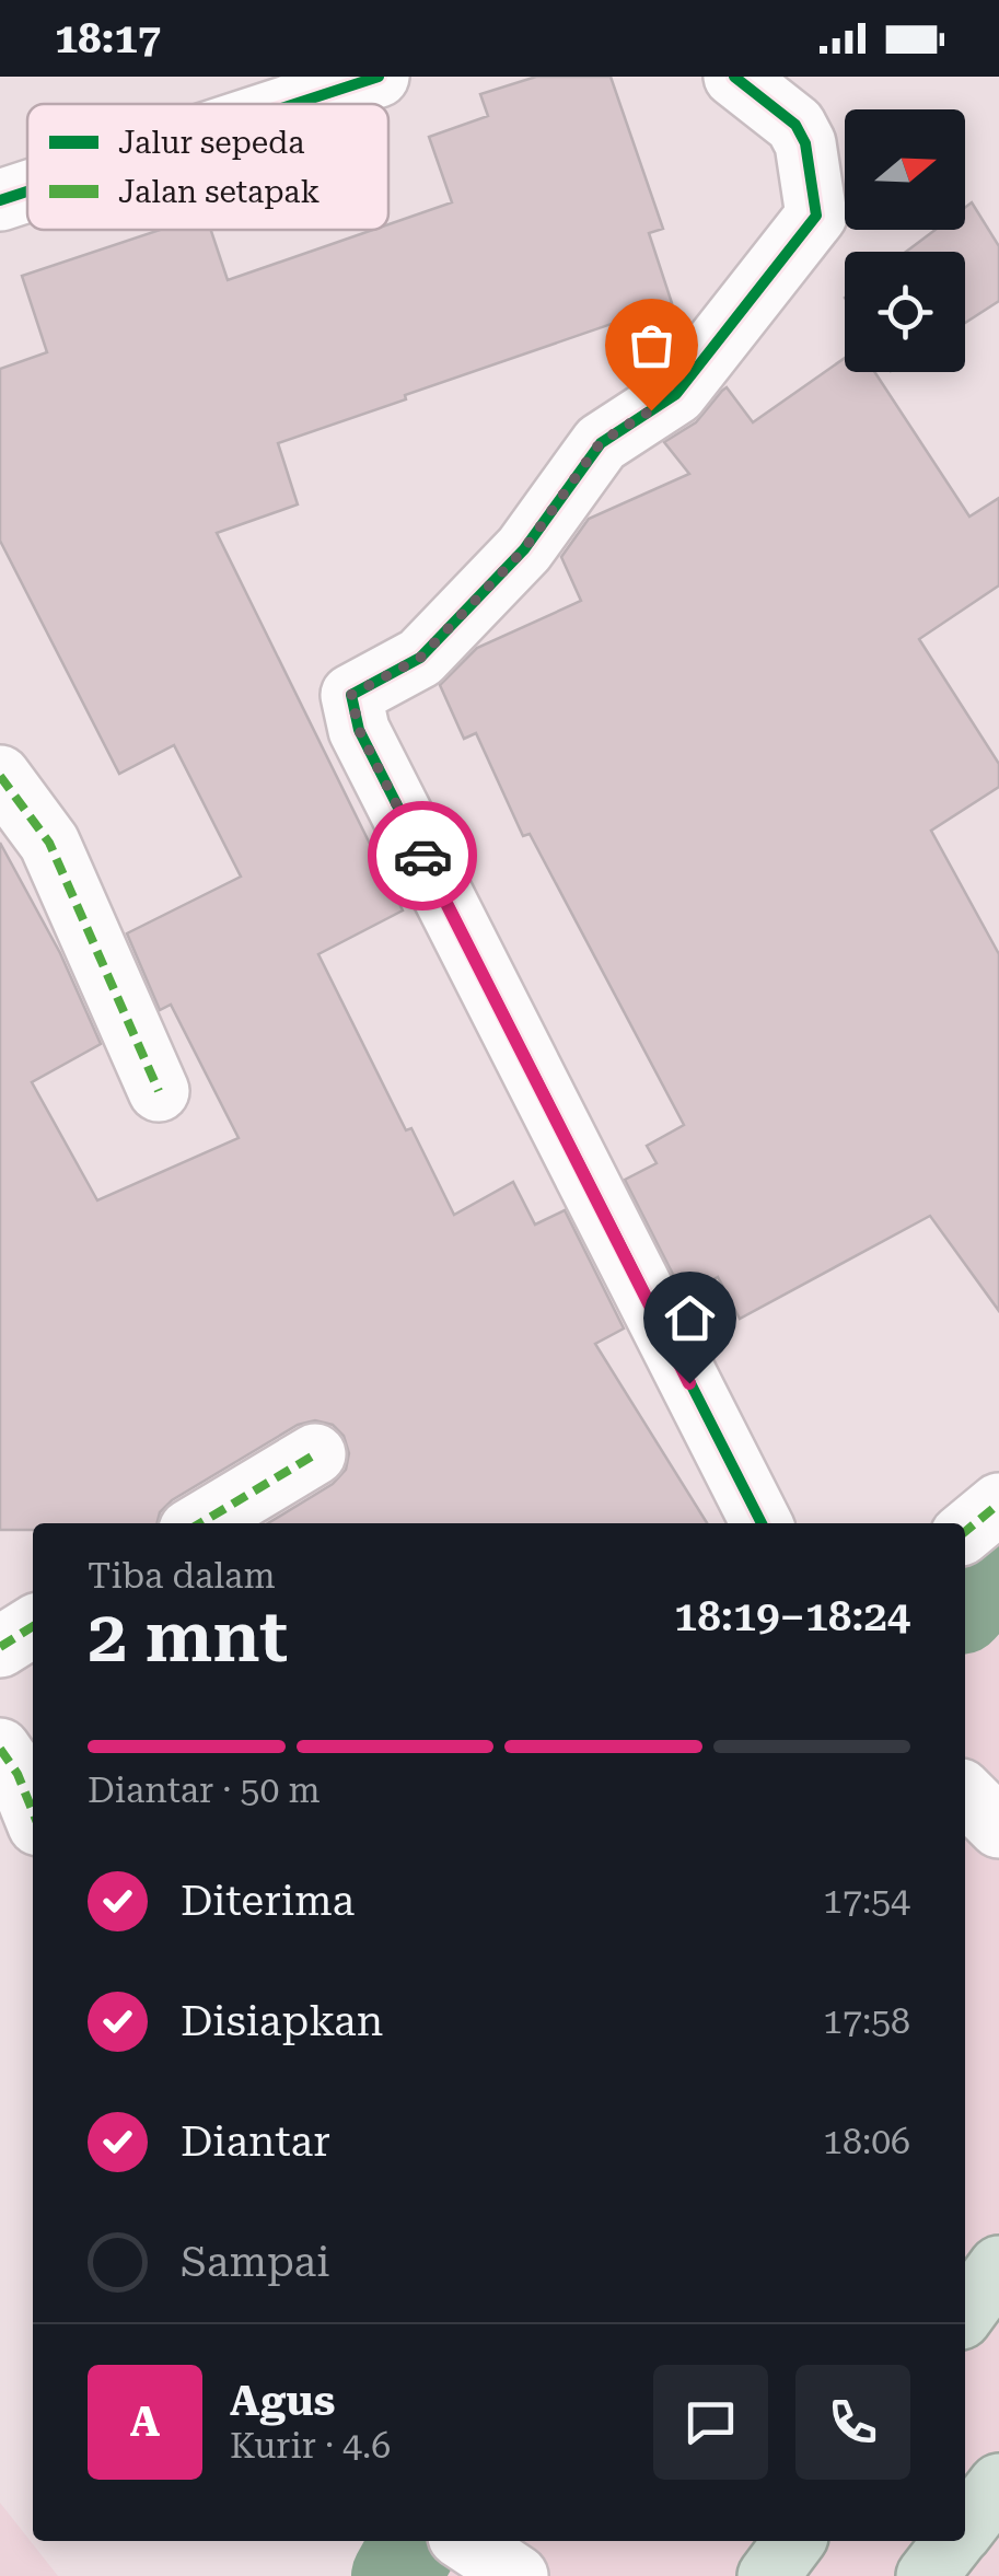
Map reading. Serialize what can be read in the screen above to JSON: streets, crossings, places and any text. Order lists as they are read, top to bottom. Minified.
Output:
{"legend":["Jalur sepeda","Jalan setapak"],"north":"right","page":{"status":"18:17","heading":["2 mnt","Tiba dalam","18:19–18:24"],"panel":["Agus","Kurir · 4.6"],"bar":"Diantar · 50 m","list":[["Diterima","17:54"],["Disiapkan","17:58"],["Diantar","18:06"],"Sampai"],"round":"A"}}
